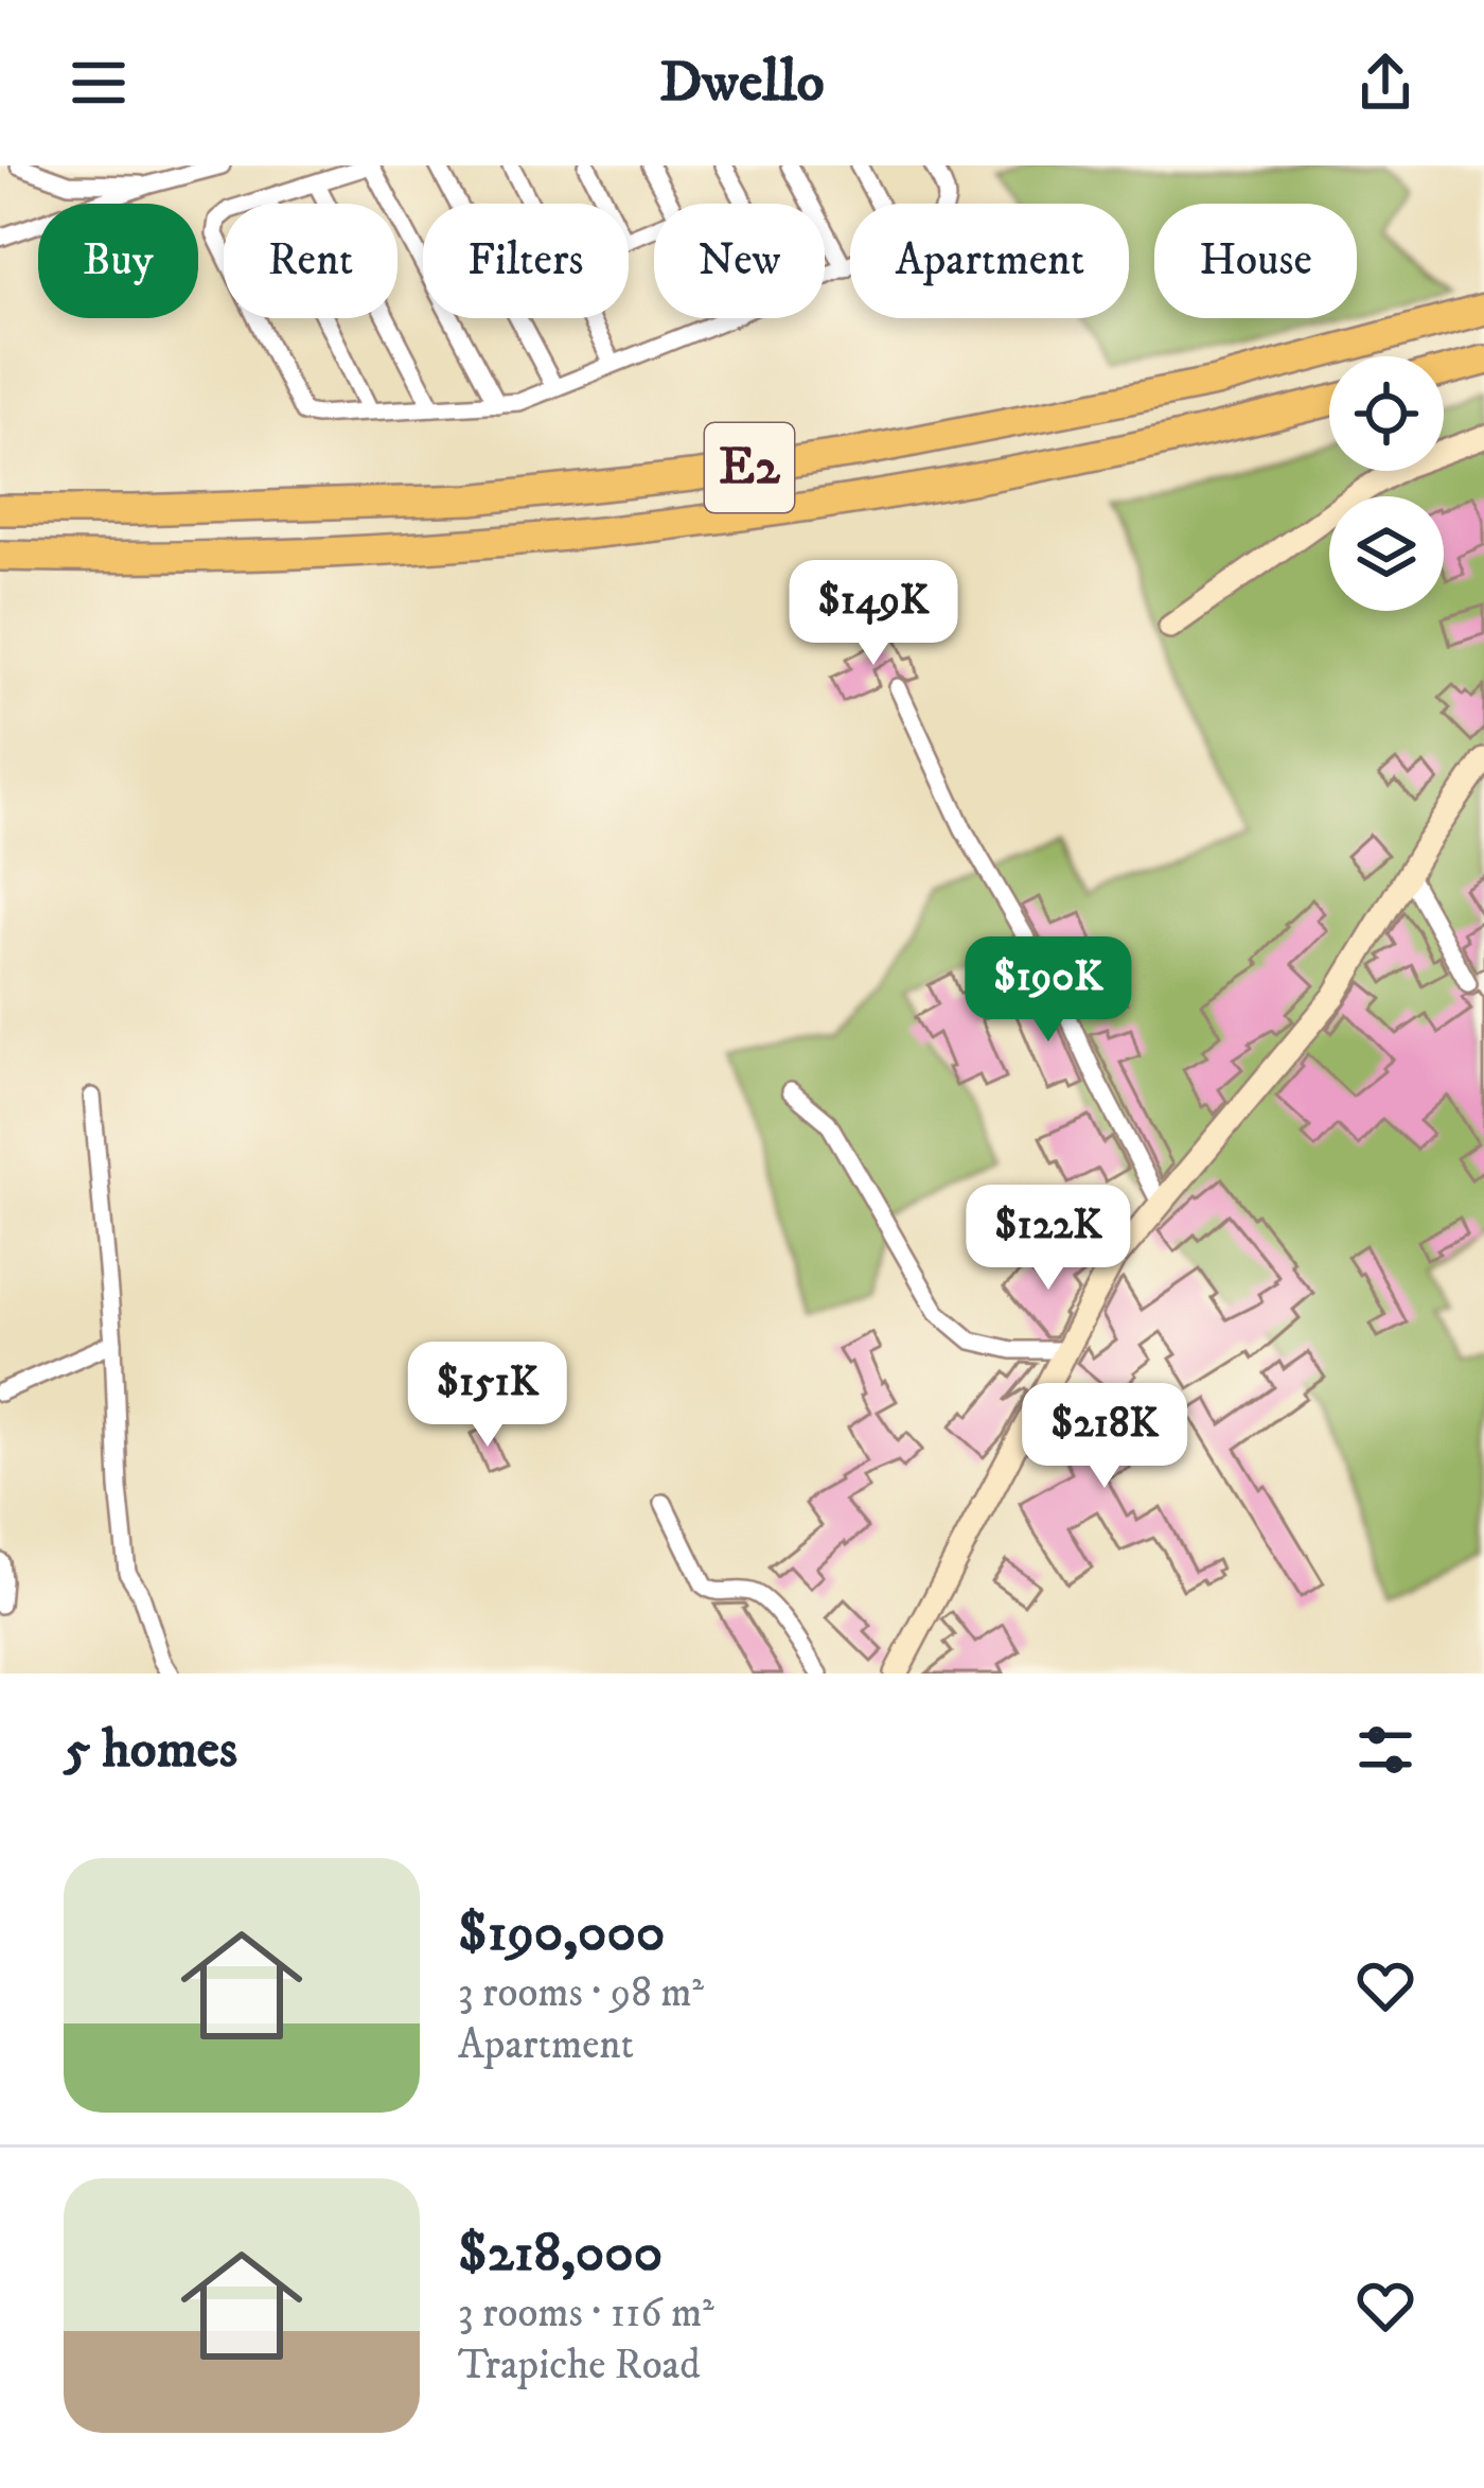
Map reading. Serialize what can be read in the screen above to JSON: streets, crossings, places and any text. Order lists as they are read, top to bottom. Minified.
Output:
{"streets":{"highway":["E2"]},"page":{"header":"Dwello","chip":["Buy","Rent","Filters","New","Apartment","House"],"price":["$149K","$190K","$122K","$151K","$218K"],"heading":"5 homes","list":[{"name":"$190,000","note":"3 rooms · 98 m² · Apartment"},{"name":"$218,000","note":"3 rooms · 116 m² · Trapiche Road"}]}}
